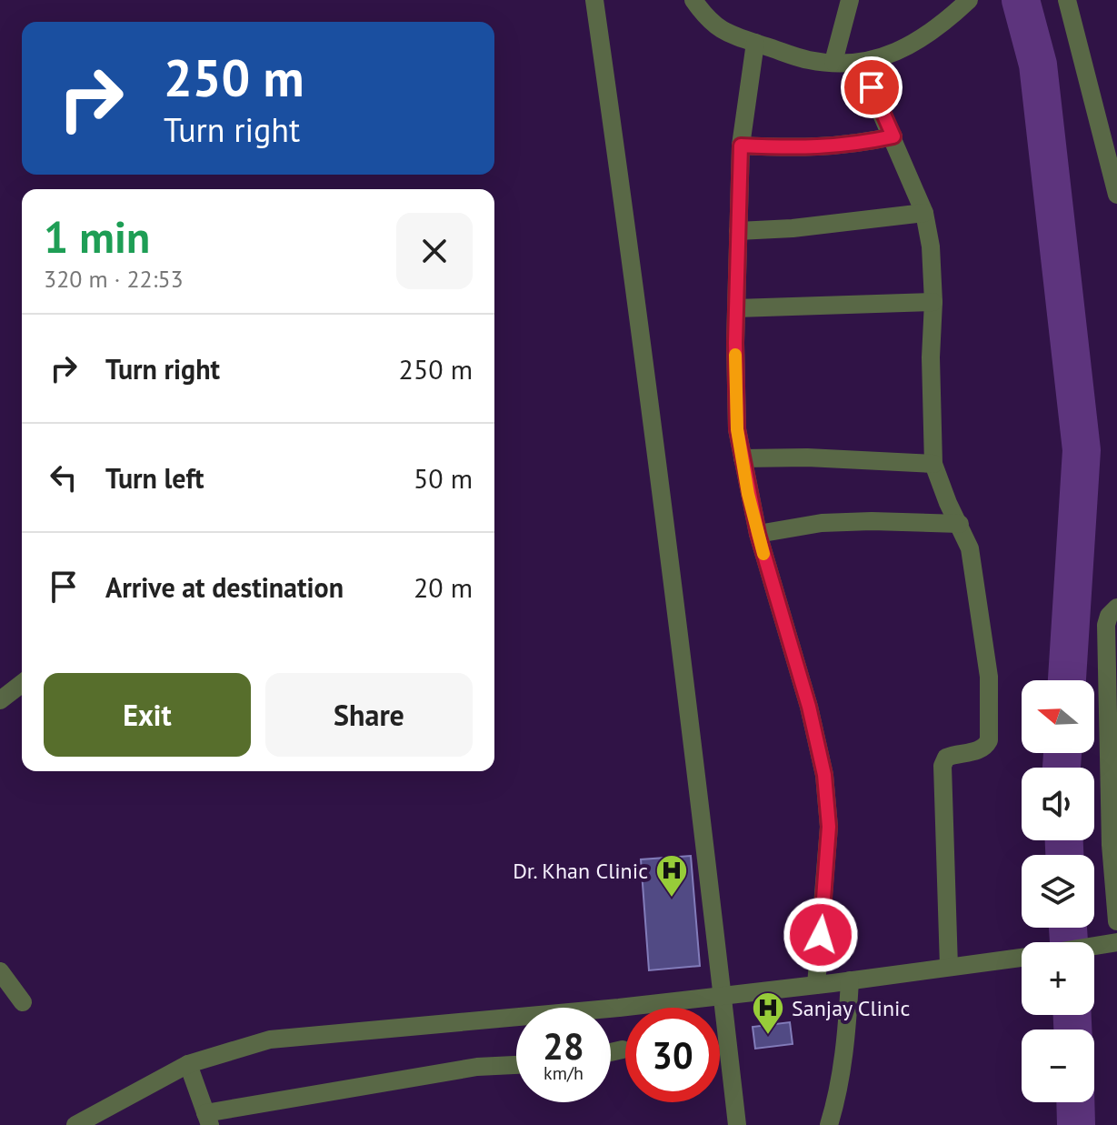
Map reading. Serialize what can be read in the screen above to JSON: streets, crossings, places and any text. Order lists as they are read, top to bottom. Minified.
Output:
{"places":{"hospital":["Dr. Khan Clinic","Sanjay Clinic"]},"north":"left","page":{"turn":["250 m","Turn right"],"heading":["1 min","320 m · 22:53"],"list":[{"name":"Turn right","value":"250 m"},{"name":"Turn left","value":"50 m"},{"name":"Arrive at destination","value":"20 m"}],"buttons":["Exit","Share"],"map_buttons":["+","−"],"speed":"28 km/h","limit":"30"}}
